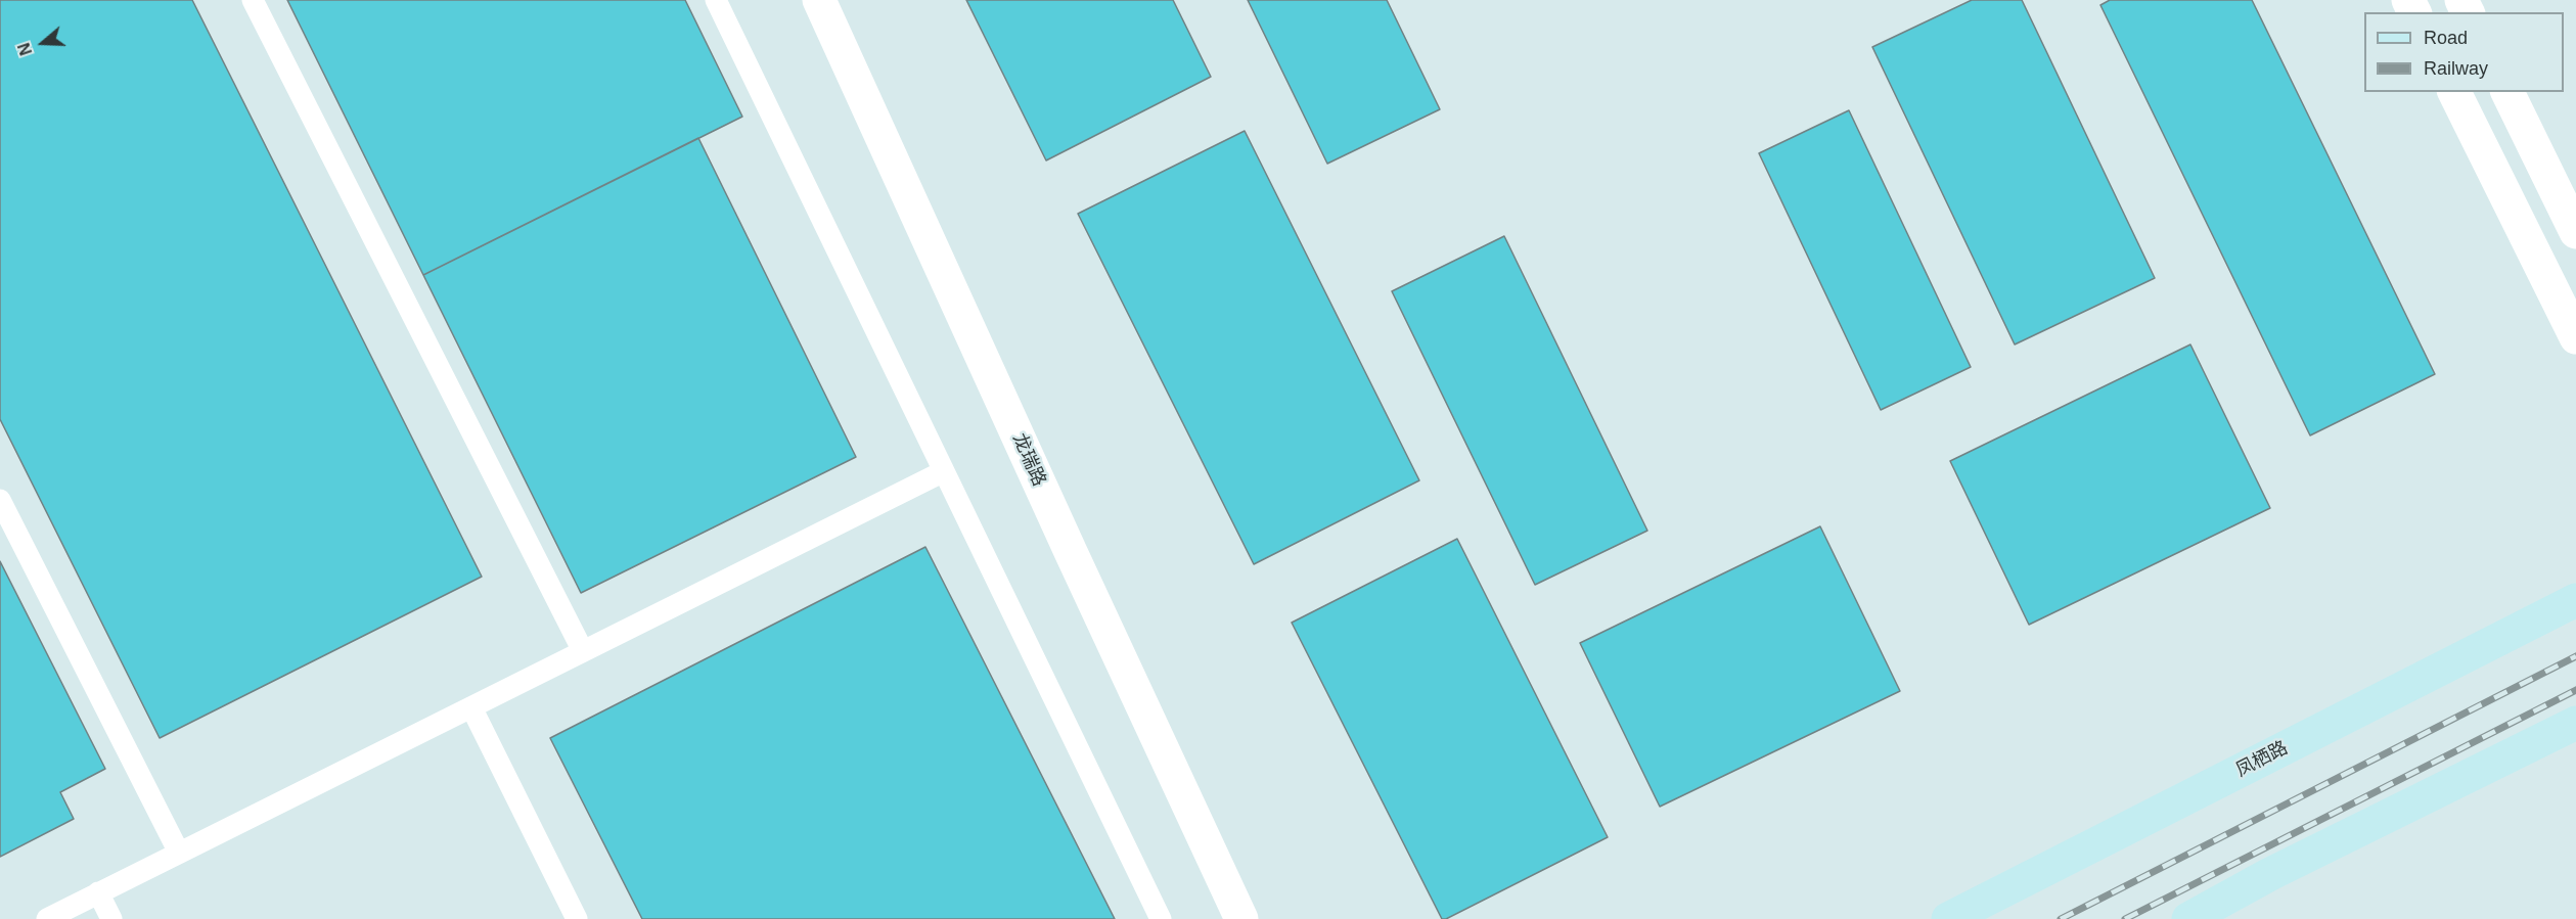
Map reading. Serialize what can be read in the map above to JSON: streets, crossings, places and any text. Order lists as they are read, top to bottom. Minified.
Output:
{"streets":{"main road":["凤栖路"],"street":["龙瑞路"]},"legend":["Road","Railway"],"north":"left"}
